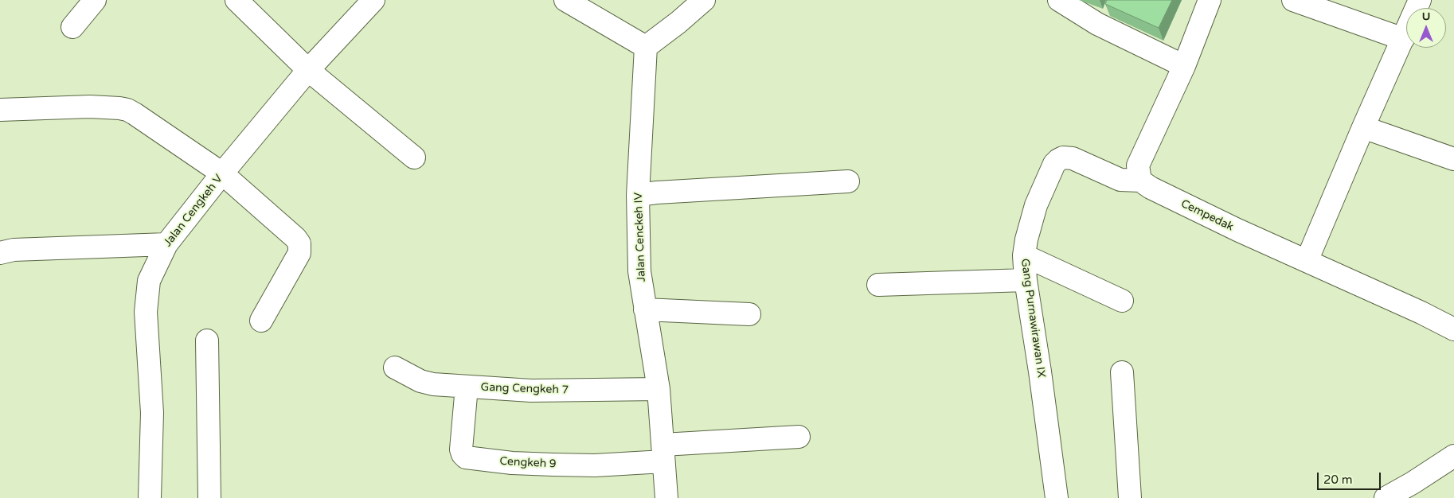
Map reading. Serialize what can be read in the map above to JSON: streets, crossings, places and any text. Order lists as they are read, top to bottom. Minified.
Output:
{"streets":{"street":["Jalan Cengkeh V","Cempedak","Jalan Cenckeh IV","Gang Purnawirawan IX","Gang Cengkeh 7","Cengkeh 9"]},"crossings":[["Cempedak","Gang Purnawirawan IX"],["Jalan Cenckeh IV","Gang Cengkeh 7"],["Jalan Cenckeh IV","Cengkeh 9"],["Gang Cengkeh 7","Cengkeh 9"]],"scale_bar":"20 m","north":"top"}
